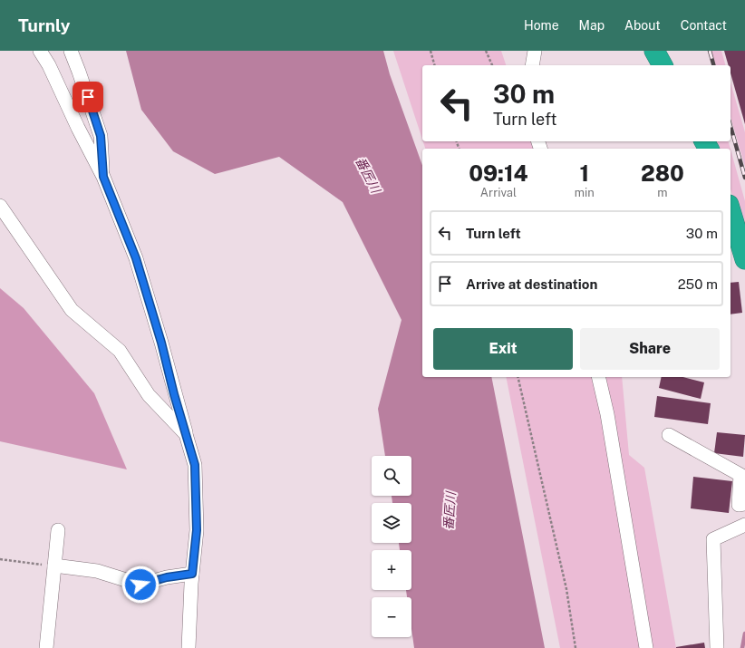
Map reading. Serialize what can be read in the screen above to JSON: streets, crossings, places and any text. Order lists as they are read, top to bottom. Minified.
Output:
{"water":["番匠川"],"page":{"header":"Turnly","nav":["Home","Map","About","Contact"],"turn":["30 m","Turn left"],"eta":["09:14","Arrival","1","min","280","m"],"list":[{"name":"Turn left","value":"30 m"},{"name":"Arrive at destination","value":"250 m"}],"buttons":["Exit","Share"],"map_buttons":["+","−"]}}
